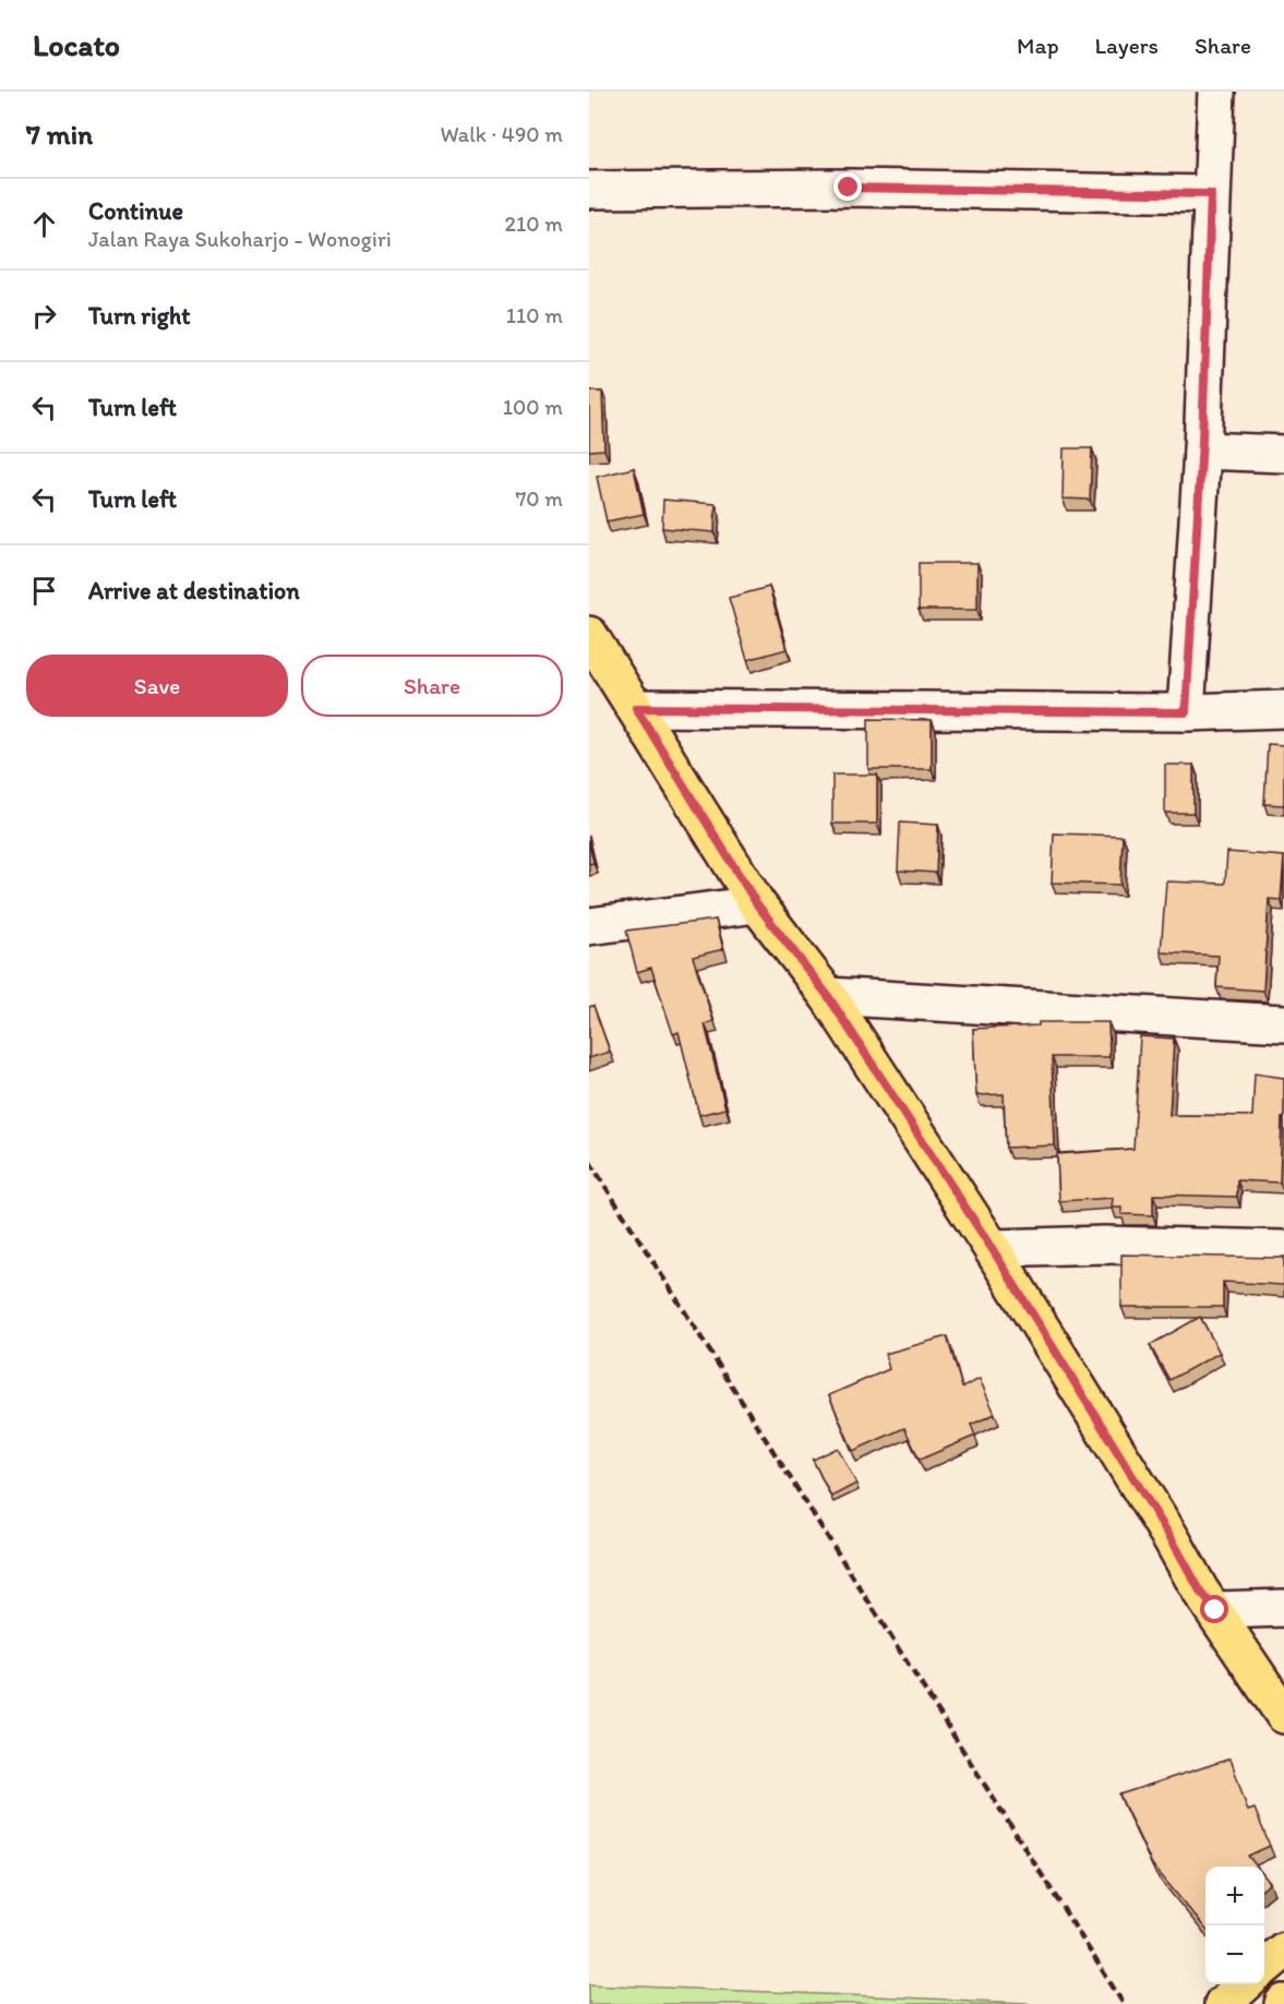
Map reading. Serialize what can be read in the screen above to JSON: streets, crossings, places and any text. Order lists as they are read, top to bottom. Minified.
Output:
{"page":{"header":"Locato","nav":["Map","Layers","Share"],"heading":["7 min","Walk · 490 m"],"list":[["Continue","Jalan Raya Sukoharjo - Wonogiri","210 m"],["Turn right","110 m"],["Turn left","100 m"],["Turn left","70 m"],"Arrive at destination"],"buttons":["Save","Share"],"map_buttons":["+","−"]}}
